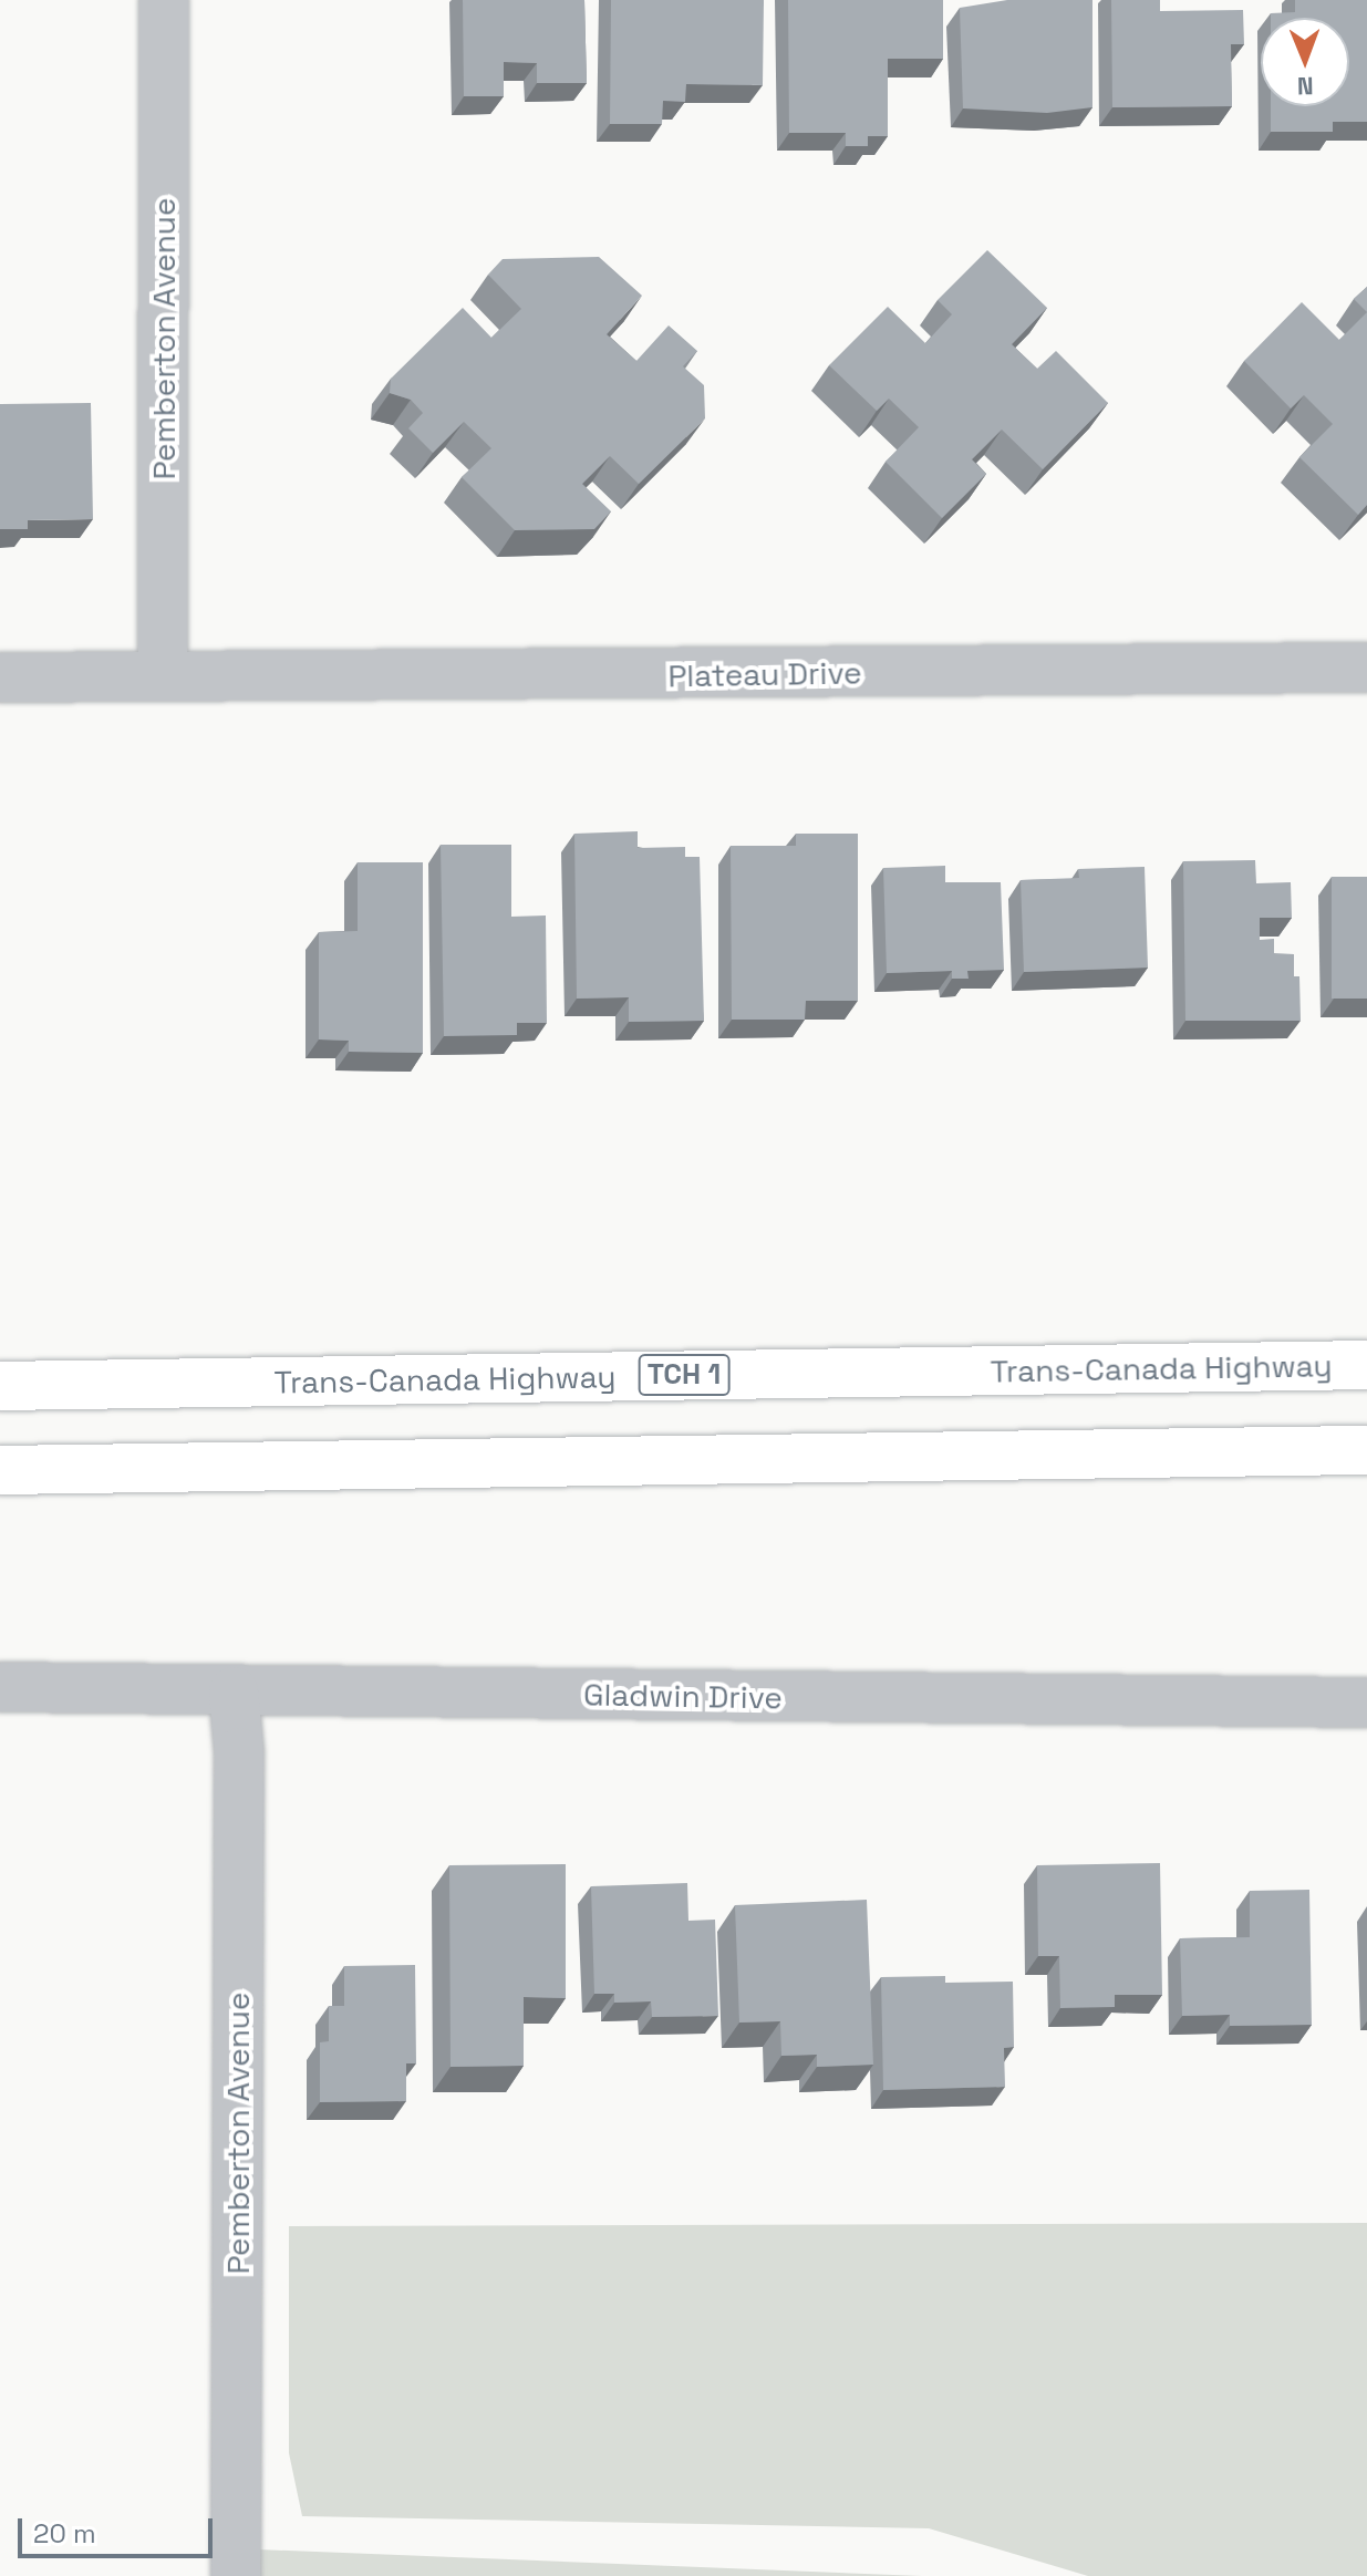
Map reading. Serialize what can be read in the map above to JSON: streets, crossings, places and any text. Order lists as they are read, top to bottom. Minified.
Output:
{"streets":{"highway":["Trans-Canada Highway","TCH 1"],"street":["Pemberton Avenue","Plateau Drive","Gladwin Drive"]},"crossings":[["Pemberton Avenue","Plateau Drive"],["Pemberton Avenue","Gladwin Drive"]],"scale_bar":"20 m","north":"bottom"}
